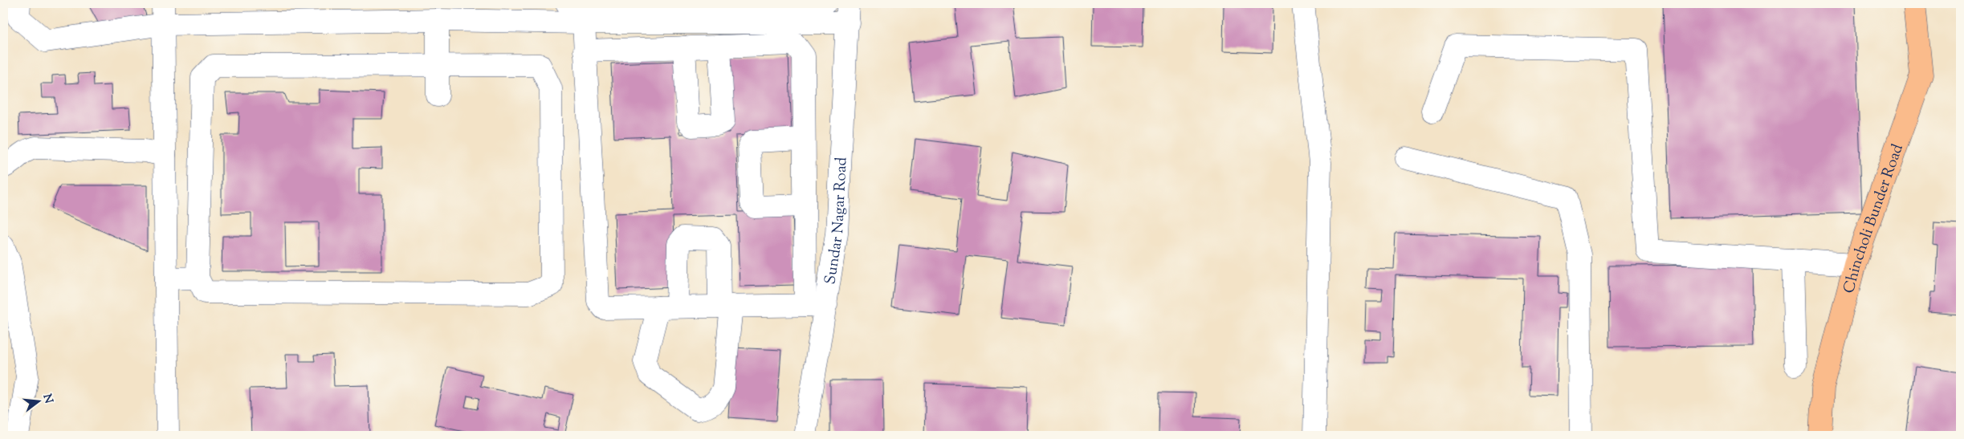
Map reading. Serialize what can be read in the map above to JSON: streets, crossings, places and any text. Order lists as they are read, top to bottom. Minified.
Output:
{"streets":{"main road":["Chincholi Bunder Road"],"street":["Sundar Nagar Road"]},"north":"right"}
